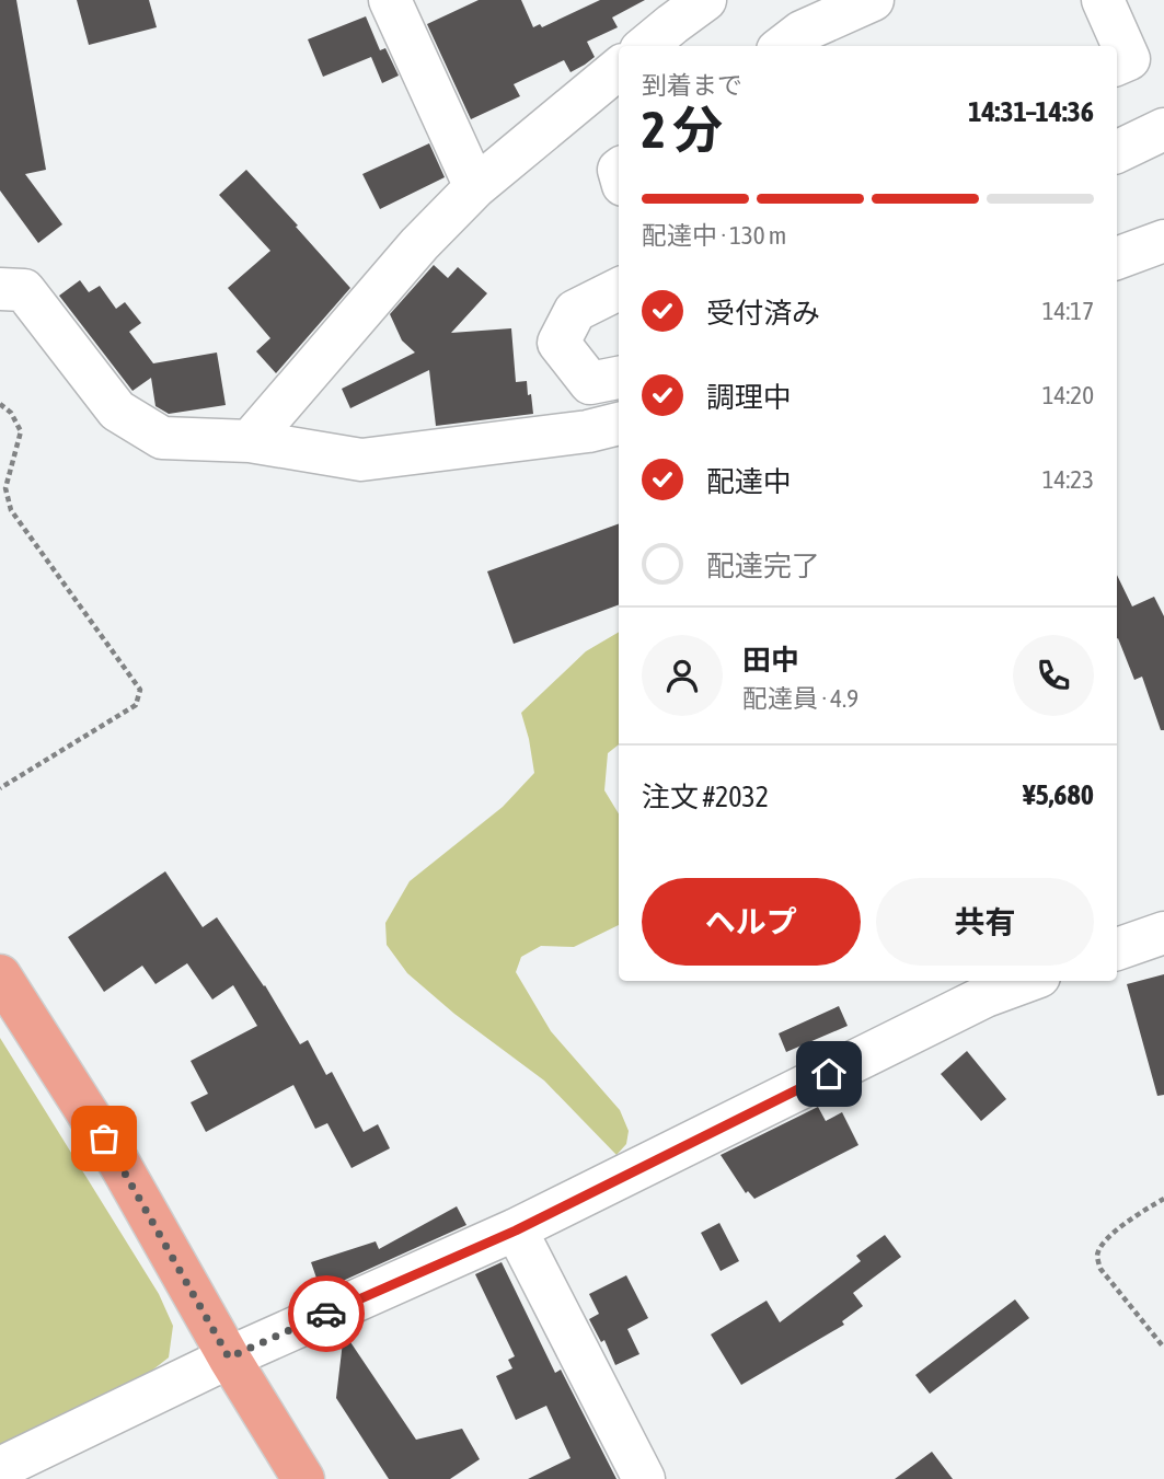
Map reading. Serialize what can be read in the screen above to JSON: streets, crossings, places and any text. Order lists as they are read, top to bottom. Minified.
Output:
{"page":{"heading":["2 分","到着まで","14:31–14:36"],"panel":["田中","配達員 · 4.9","注文 #2032","¥5,680"],"bar":"配達中 · 130 m","list":[["受付済み","14:17"],["調理中","14:20"],["配達中","14:23"],"配達完了"],"buttons":["ヘルプ","共有"]}}
